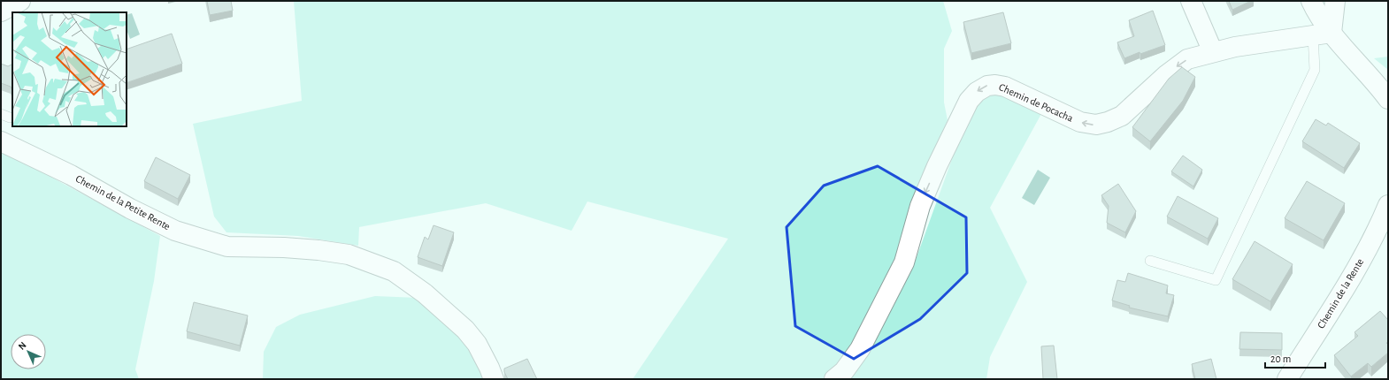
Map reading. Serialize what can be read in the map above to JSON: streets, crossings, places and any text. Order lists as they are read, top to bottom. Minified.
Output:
{"streets":{"street":["Chemin de Pocacha","Chemin de la Petite Rente","Chemin de la Rente"]},"one_way":["Chemin de Pocacha"],"scale_bar":"20 m","north":"top left"}
